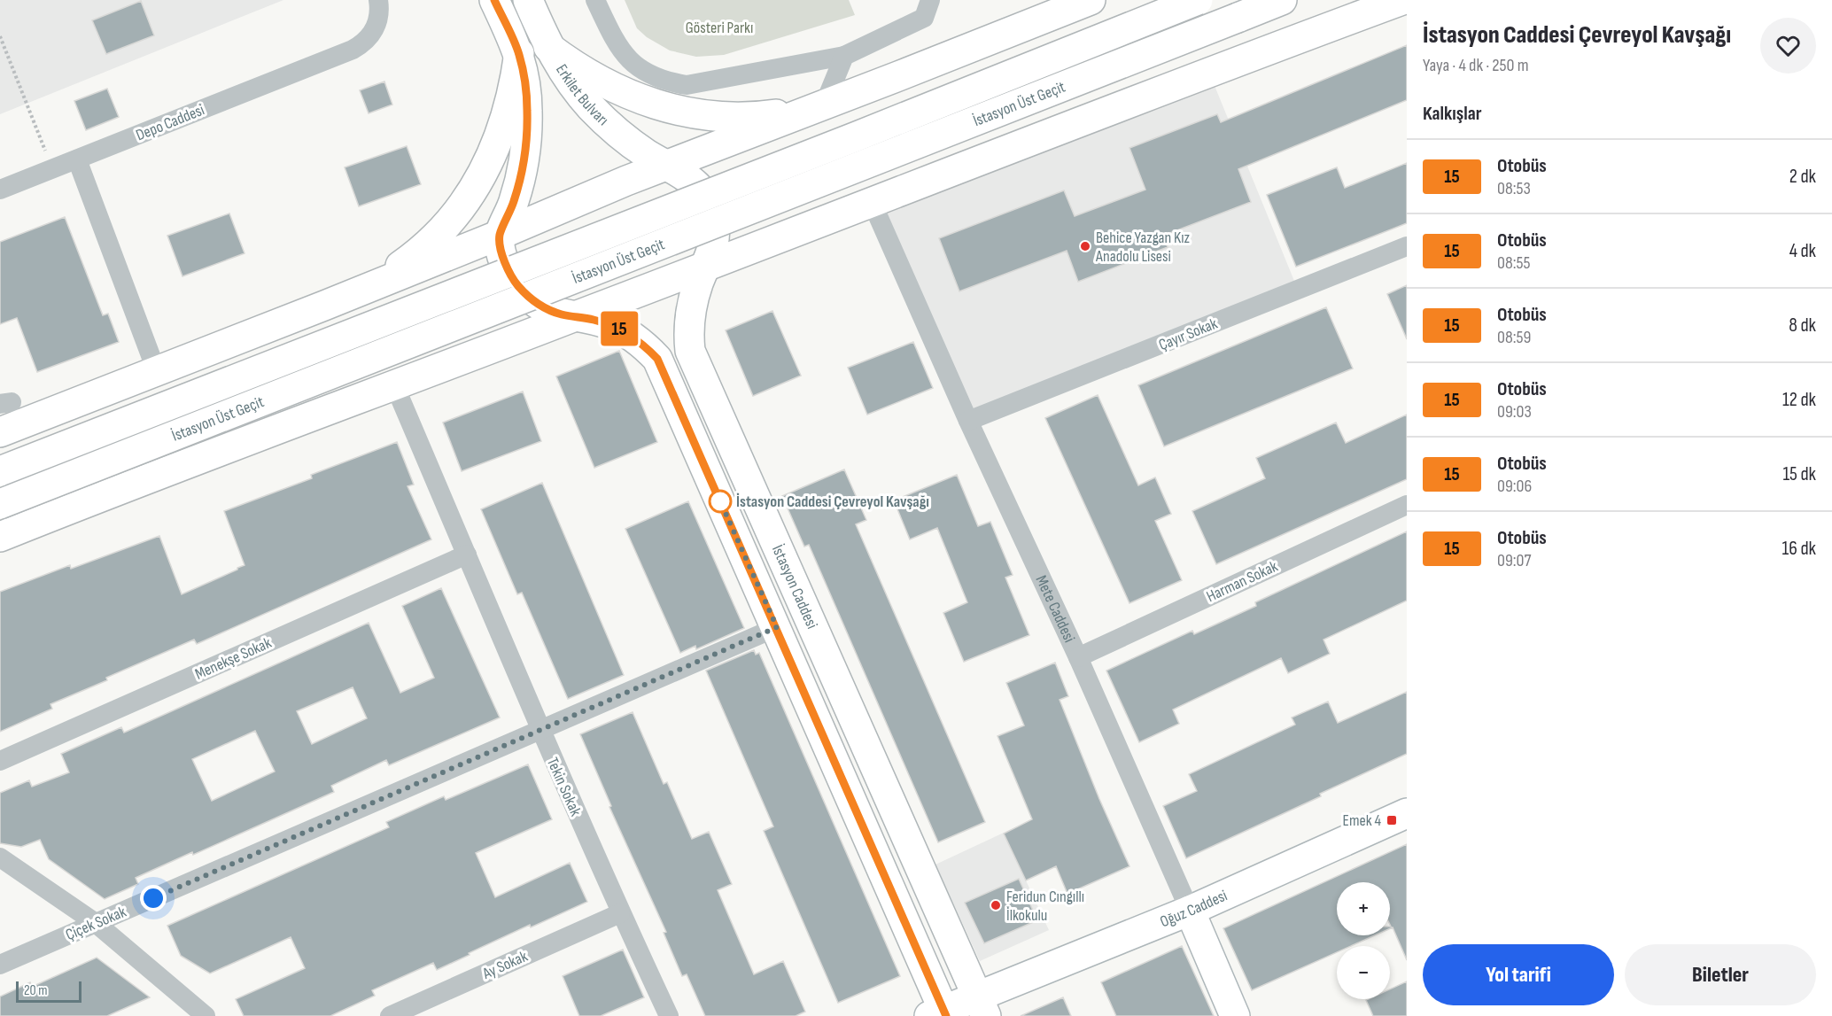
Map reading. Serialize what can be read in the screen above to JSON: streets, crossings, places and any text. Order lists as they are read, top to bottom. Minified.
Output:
{"streets":{"main road":["Erkilet Bulvarı","İstasyon Üst Geçit","İstasyon Caddesi","Mete Caddesi","Oğuz Caddesi"],"street":["Depo Caddesi","Çayır Sokak","Harman Sokak","Menekşe Sokak","Tekin Sokak","Çiçek Sokak","Ay Sokak"]},"crossings":[["Erkilet Bulvarı","İstasyon Caddesi"],["Çayır Sokak","Mete Caddesi"],["Harman Sokak","Mete Caddesi"],["İstasyon Caddesi","Oğuz Caddesi"],["Mete Caddesi","Oğuz Caddesi"],["Menekşe Sokak","Tekin Sokak"],["Tekin Sokak","Çiçek Sokak"],["Tekin Sokak","Ay Sokak"]],"parks":["Gösteri Parkı"],"places":{"other":["Behice Yazgan Kız Anadolu Lisesi","İstasyon Caddesi Çevreyol Kavşağı","Feridun Cıngıllı İlkokulu"],"transit":["Emek 4"]},"lines":["bus line 15"],"scale_bar":"20 m","page":{"on_map":"15","heading":[["İstasyon Caddesi Çevreyol Kavşağı","Yaya · 4 dk · 250 m"],"Kalkışlar"],"list":[{"mark":"15","name":"Otobüs","note":"08:53","value":"2 dk"},{"mark":"15","name":"Otobüs","note":"08:55","value":"4 dk"},{"mark":"15","name":"Otobüs","note":"08:59","value":"8 dk"},{"mark":"15","name":"Otobüs","note":"09:03","value":"12 dk"},{"mark":"15","name":"Otobüs","note":"09:06","value":"15 dk"},{"mark":"15","name":"Otobüs","note":"09:07","value":"16 dk"}],"map_buttons":["+","−"],"buttons":["Yol tarifi","Biletler"],"scale":"20 m"}}
